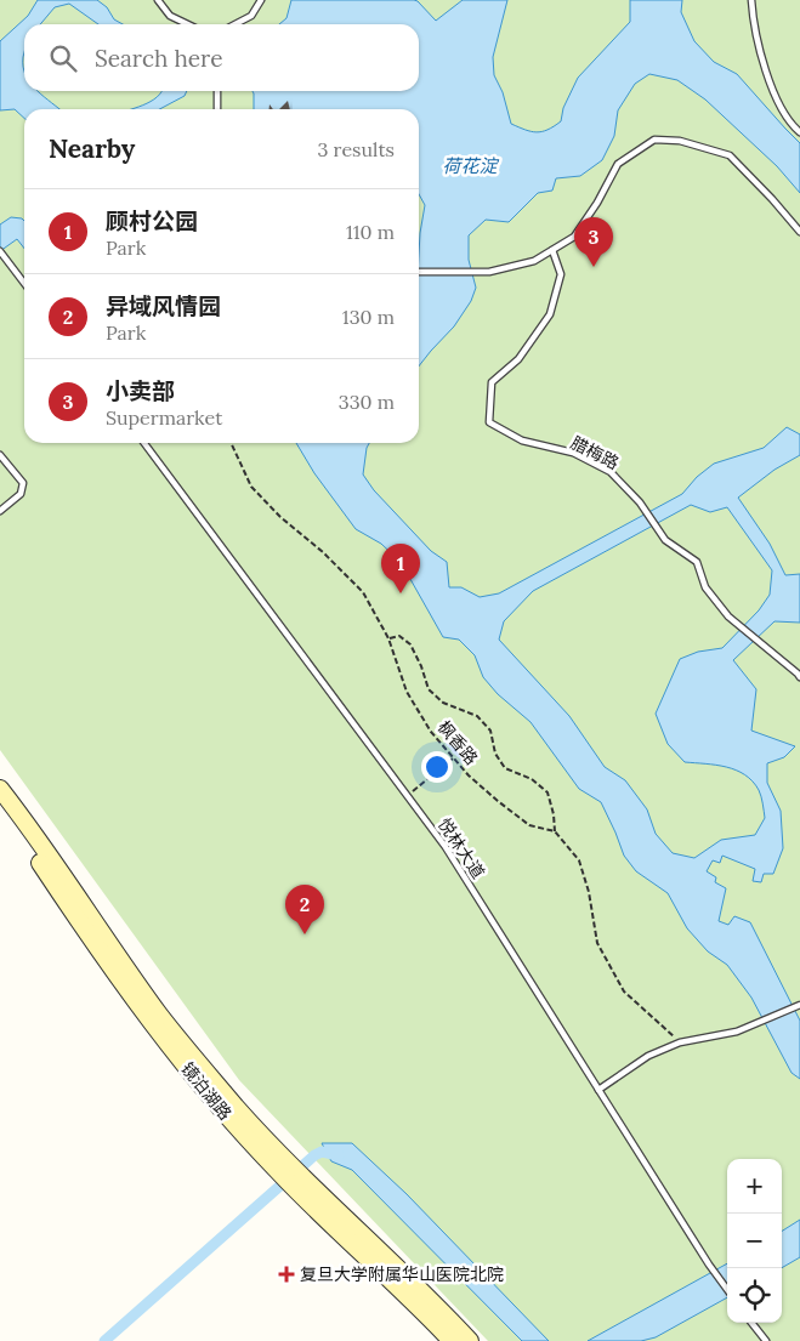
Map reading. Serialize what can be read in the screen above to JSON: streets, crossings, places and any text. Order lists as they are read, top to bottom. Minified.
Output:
{"streets":{"street":["镜泊湖路"],"lane":["腊梅路","悦林大道"],"path":["枫香路"]},"water":["荷花淀"],"places":{"health":["复旦大学附属华山医院北院"]},"page":{"search":"Search here","heading":["Nearby","3 results"],"list":[{"mark":"1","name":"顾村公园","note":"Park","value":"110 m"},{"mark":"2","name":"异域风情园","note":"Park","value":"130 m"},{"mark":"3","name":"小卖部","note":"Supermarket","value":"330 m"}],"pins":["3","1","2"],"map_buttons":["+","−"]}}
